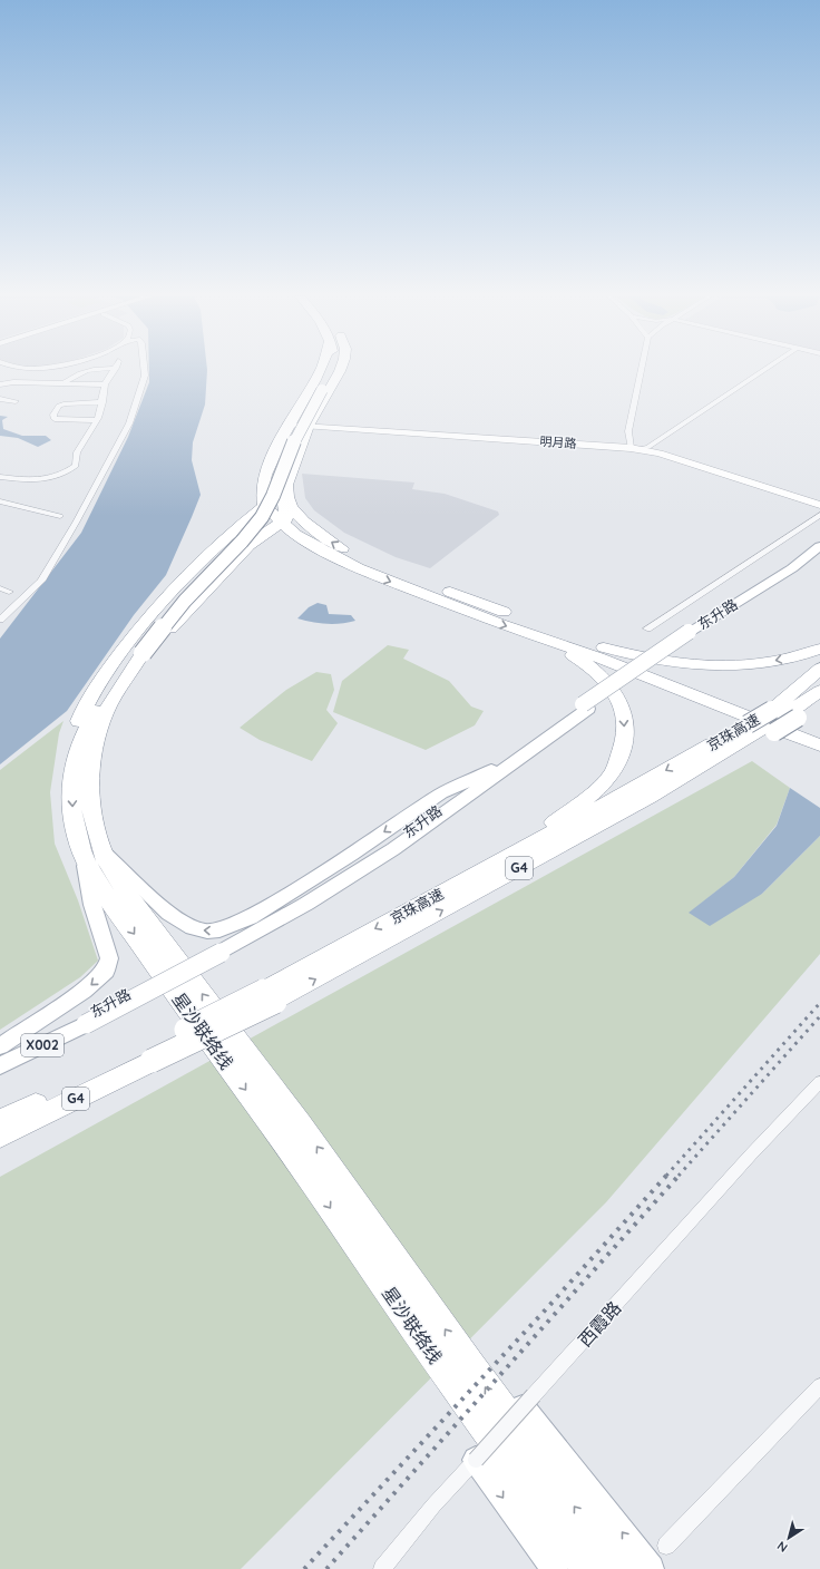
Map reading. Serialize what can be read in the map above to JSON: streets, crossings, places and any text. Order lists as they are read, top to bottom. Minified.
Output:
{"streets":{"highway":["京珠高速","G4","星沙联络线"],"main road":["东升路","X002"],"street":["明月路","西霞路"]},"north":"bottom left"}
